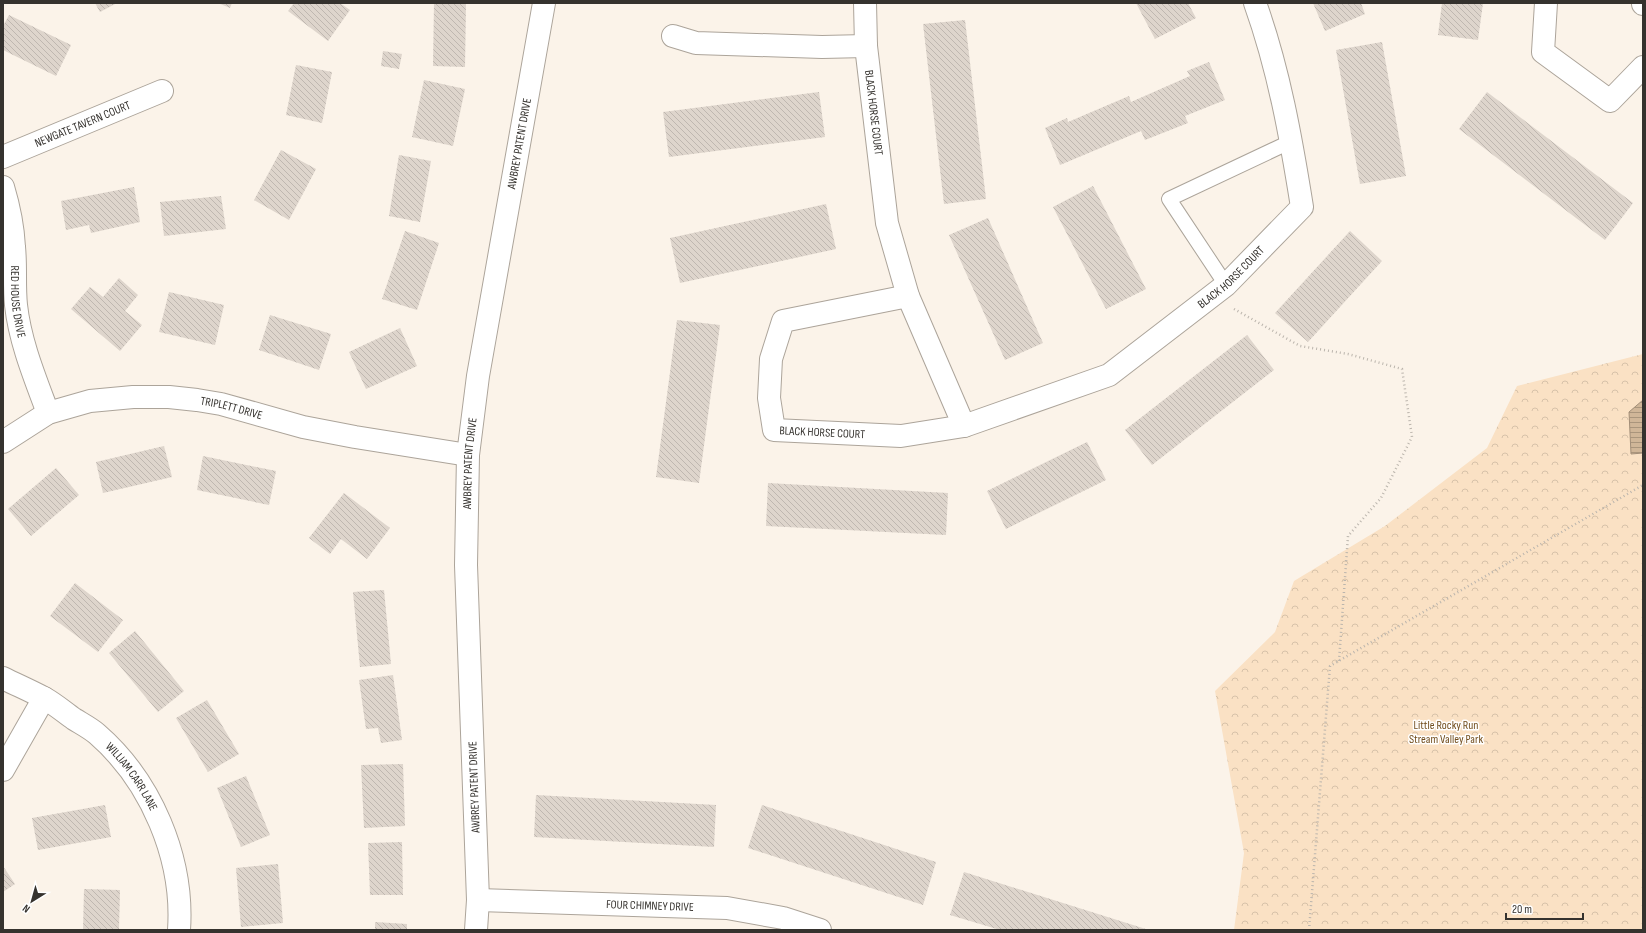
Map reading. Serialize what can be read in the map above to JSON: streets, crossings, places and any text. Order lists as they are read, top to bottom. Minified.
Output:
{"streets":{"street":["BLACK HORSE COURT","NEWGATE TAVERN COURT","AWBREY PATENT DRIVE","RED HOUSE DRIVE","TRIPLETT DRIVE","WILLIAM CARR LANE","FOUR CHIMNEY DRIVE"]},"crossings":[["AWBREY PATENT DRIVE","TRIPLETT DRIVE"],["AWBREY PATENT DRIVE","FOUR CHIMNEY DRIVE"],["RED HOUSE DRIVE","TRIPLETT DRIVE"]],"parks":["Little Rocky Run Stream Valley Park"],"scale_bar":"20 m","north":"bottom left"}
